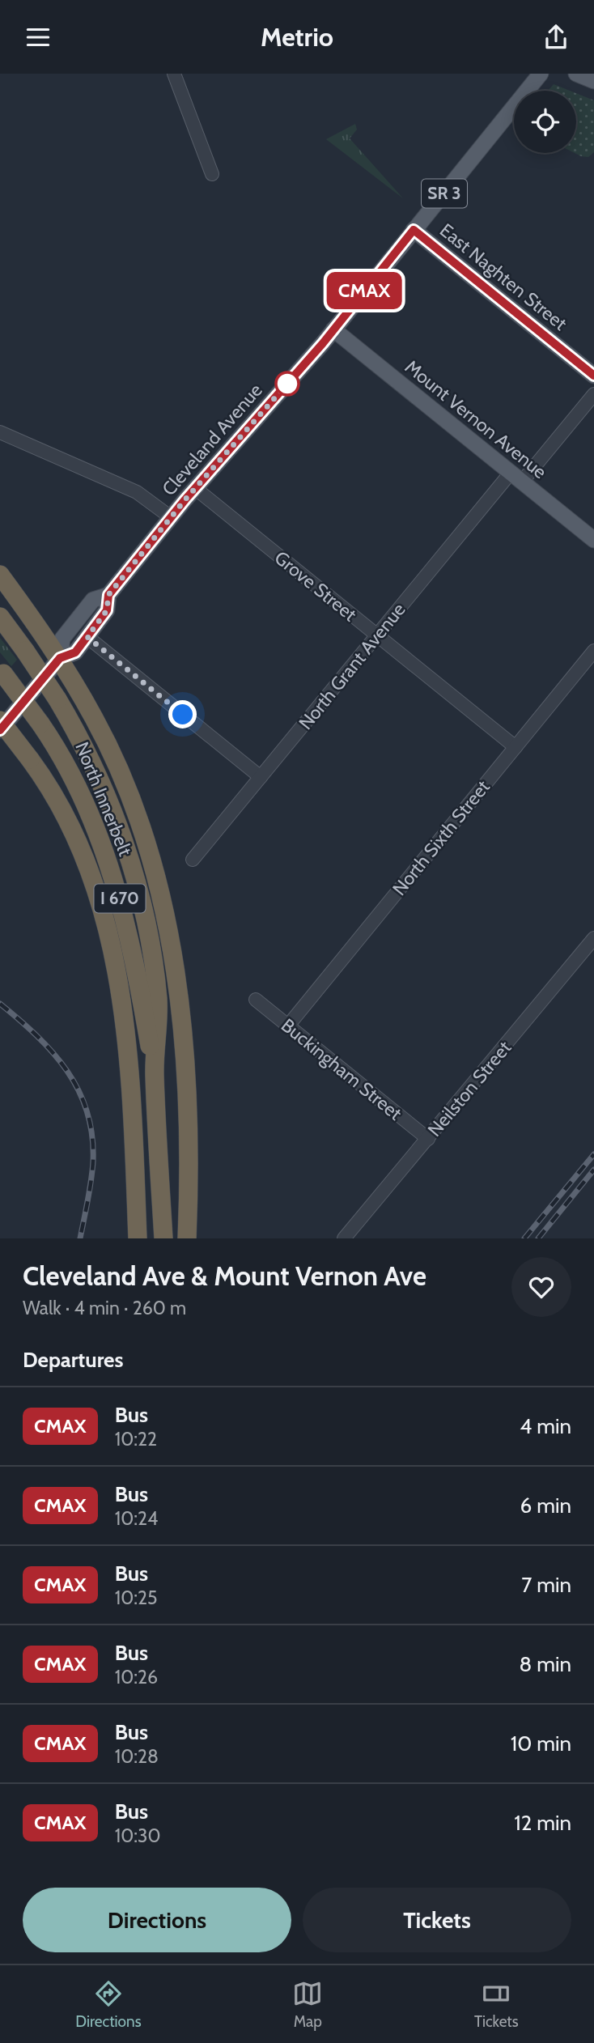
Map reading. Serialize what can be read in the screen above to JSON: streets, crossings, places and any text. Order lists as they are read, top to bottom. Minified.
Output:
{"streets":{"highway":["North Innerbelt","I 670"],"main road":["SR 3","East Naghten Street","Mount Vernon Avenue","Cleveland Avenue"],"street":["Grove Street","North Grant Avenue","North Sixth Street","Buckingham Street","Neilston Street"]},"crossings":[["East Naghten Street","Cleveland Avenue"],["Mount Vernon Avenue","Cleveland Avenue"],["Mount Vernon Avenue","North Grant Avenue"],["Cleveland Avenue","Grove Street"],["Grove Street","North Grant Avenue"],["Grove Street","North Sixth Street"],["North Innerbelt","I 670"],["North Sixth Street","Buckingham Street"],["Buckingham Street","Neilston Street"]],"lines":["bus line CMAX"],"page":{"header":"Metrio","on_map":"CMAX","heading":[["Cleveland Ave & Mount Vernon Ave","Walk · 4 min · 260 m"],"Departures"],"list":[{"mark":"CMAX","name":"Bus","note":"10:22","value":"4 min"},{"mark":"CMAX","name":"Bus","note":"10:24","value":"6 min"},{"mark":"CMAX","name":"Bus","note":"10:25","value":"7 min"},{"mark":"CMAX","name":"Bus","note":"10:26","value":"8 min"},{"mark":"CMAX","name":"Bus","note":"10:28","value":"10 min"},{"mark":"CMAX","name":"Bus","note":"10:30","value":"12 min"}],"buttons":["Directions","Tickets"],"tabs":["Directions","Map","Tickets"]}}
